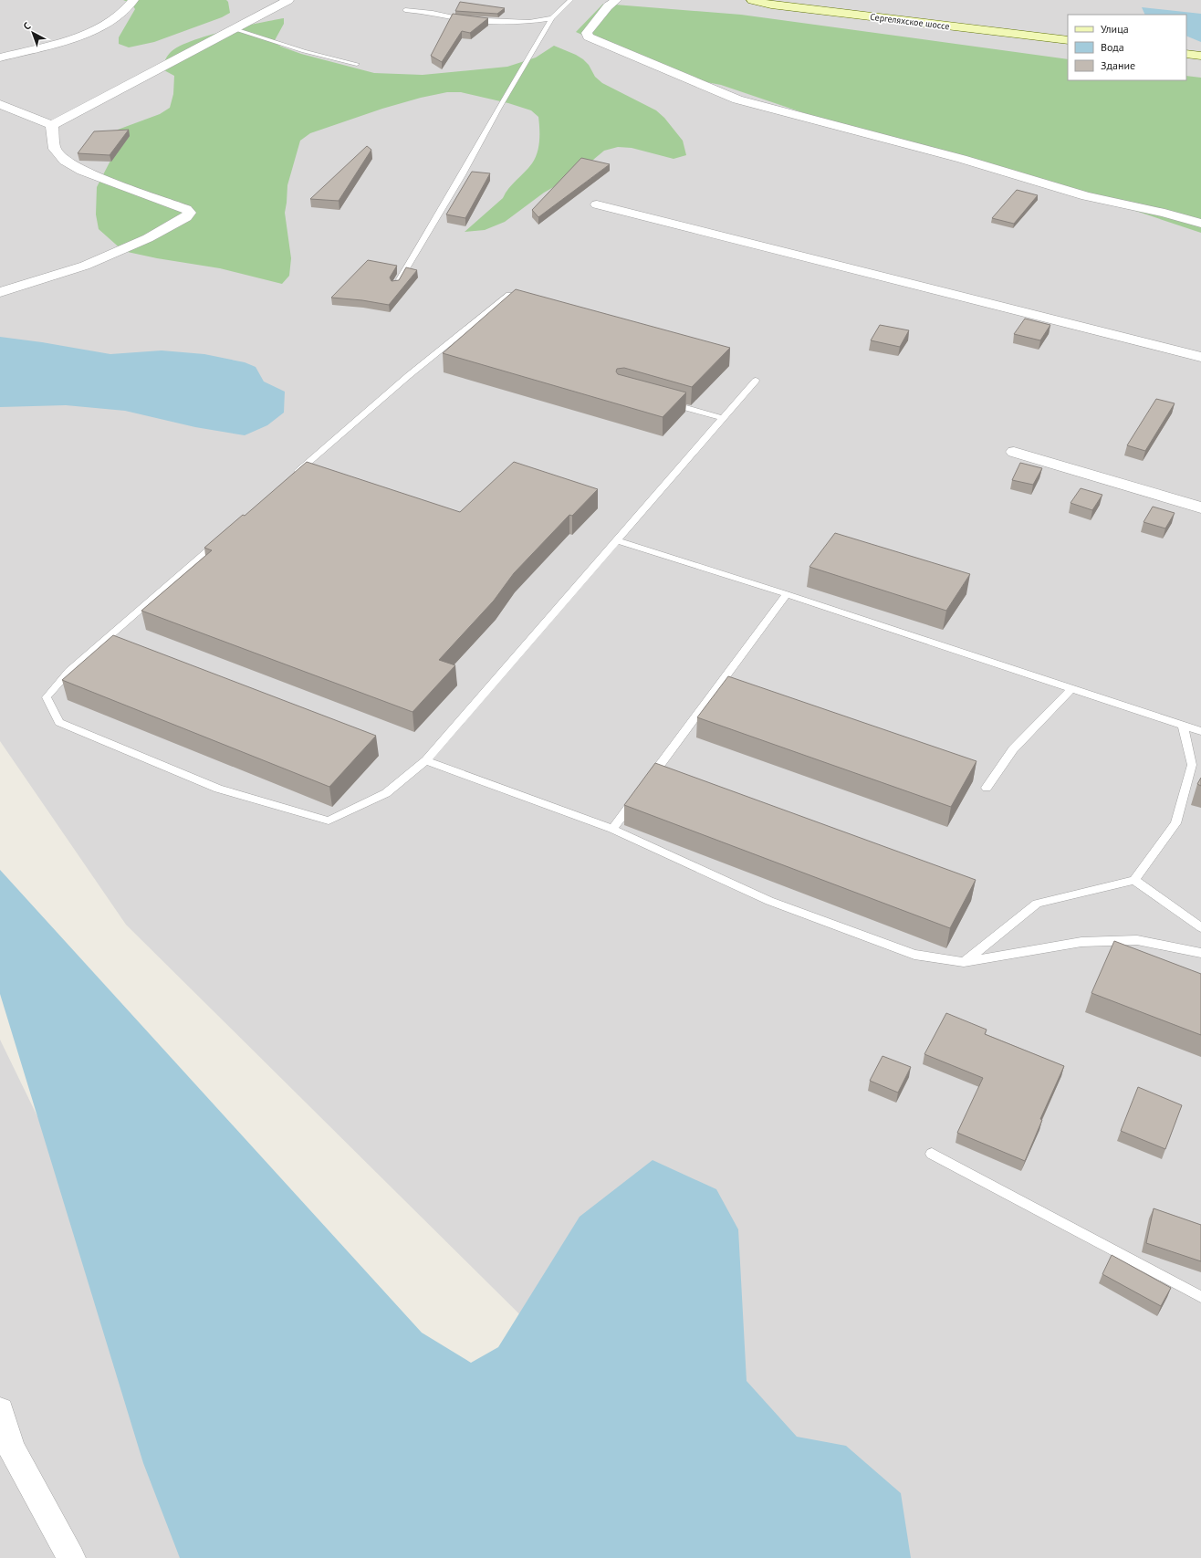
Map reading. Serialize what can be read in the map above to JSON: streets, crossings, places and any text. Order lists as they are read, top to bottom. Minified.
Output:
{"streets":{"main road":["Сергеляхское шоссе"]},"legend":["Улица","Вода","Здание"],"north":"top left"}
